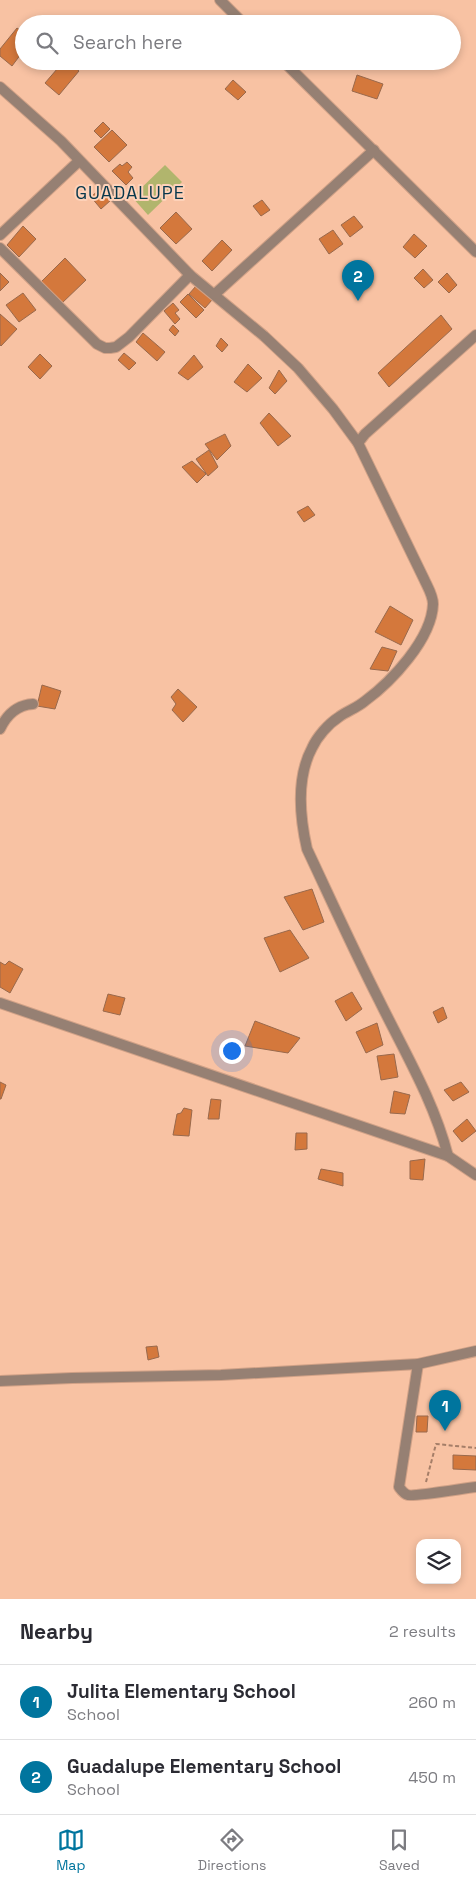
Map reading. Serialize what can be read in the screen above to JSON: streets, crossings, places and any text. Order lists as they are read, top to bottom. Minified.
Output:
{"districts":["GUADALUPE"],"page":{"search":"Search here","pins":["2","1"],"heading":["Nearby","2 results"],"list":[{"mark":"1","name":"Julita Elementary School","note":"School","value":"260 m"},{"mark":"2","name":"Guadalupe Elementary School","note":"School","value":"450 m"}],"nav":["Map","Directions","Saved"]}}
